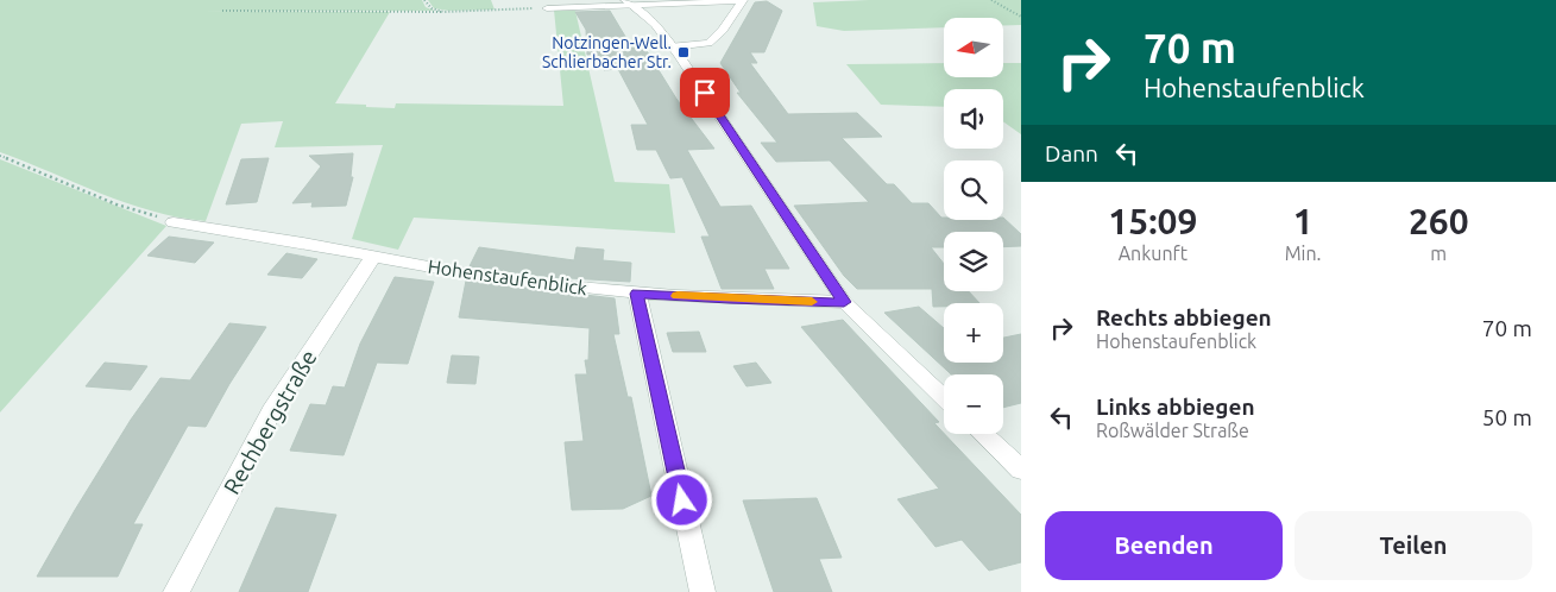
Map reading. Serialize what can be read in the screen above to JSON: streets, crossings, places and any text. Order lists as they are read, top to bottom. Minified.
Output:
{"streets":{"street":["Hohenstaufenblick","Rechbergstraße"]},"crossings":[["Hohenstaufenblick","Rechbergstraße"]],"places":{"transit":["Notzingen-Well. Schlierbacher Str."]},"north":"left","page":{"turn":["70 m","Hohenstaufenblick"],"map_buttons":["+","−"],"then":"Dann","eta":["15:09","Ankunft","1","Min.","260","m"],"list":[{"name":"Rechts abbiegen","note":"Hohenstaufenblick","value":"70 m"},{"name":"Links abbiegen","note":"Roßwälder Straße","value":"50 m"}],"buttons":["Beenden","Teilen"]}}
